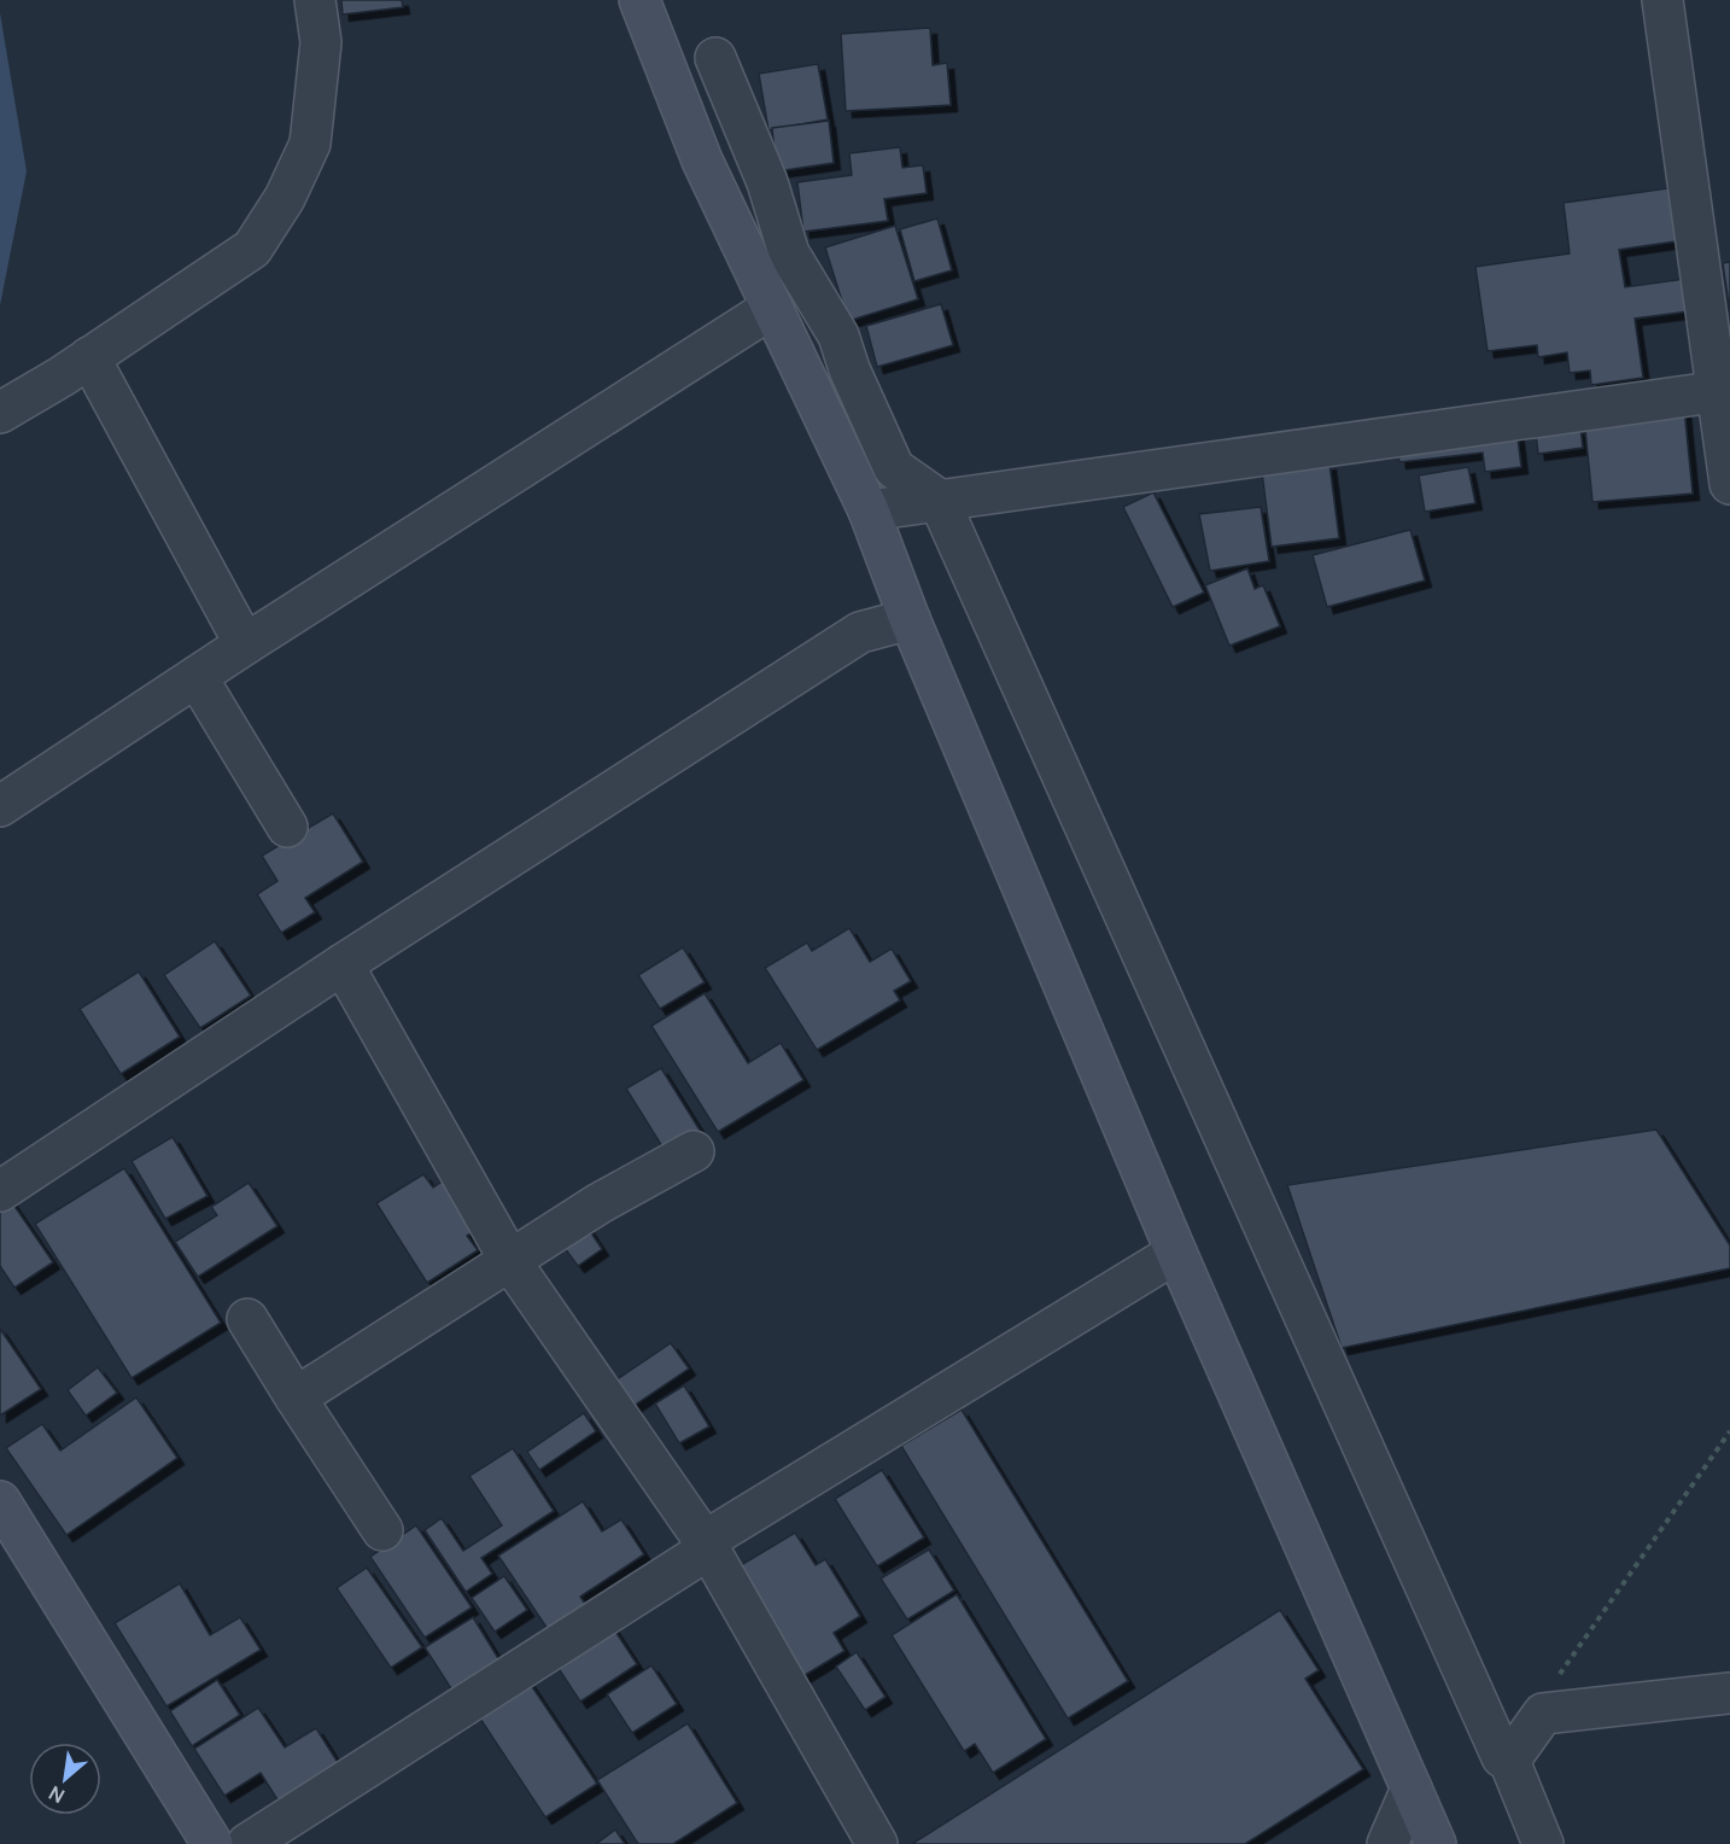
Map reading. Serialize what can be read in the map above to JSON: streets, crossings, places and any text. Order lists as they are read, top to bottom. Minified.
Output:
{"north":"bottom left"}
